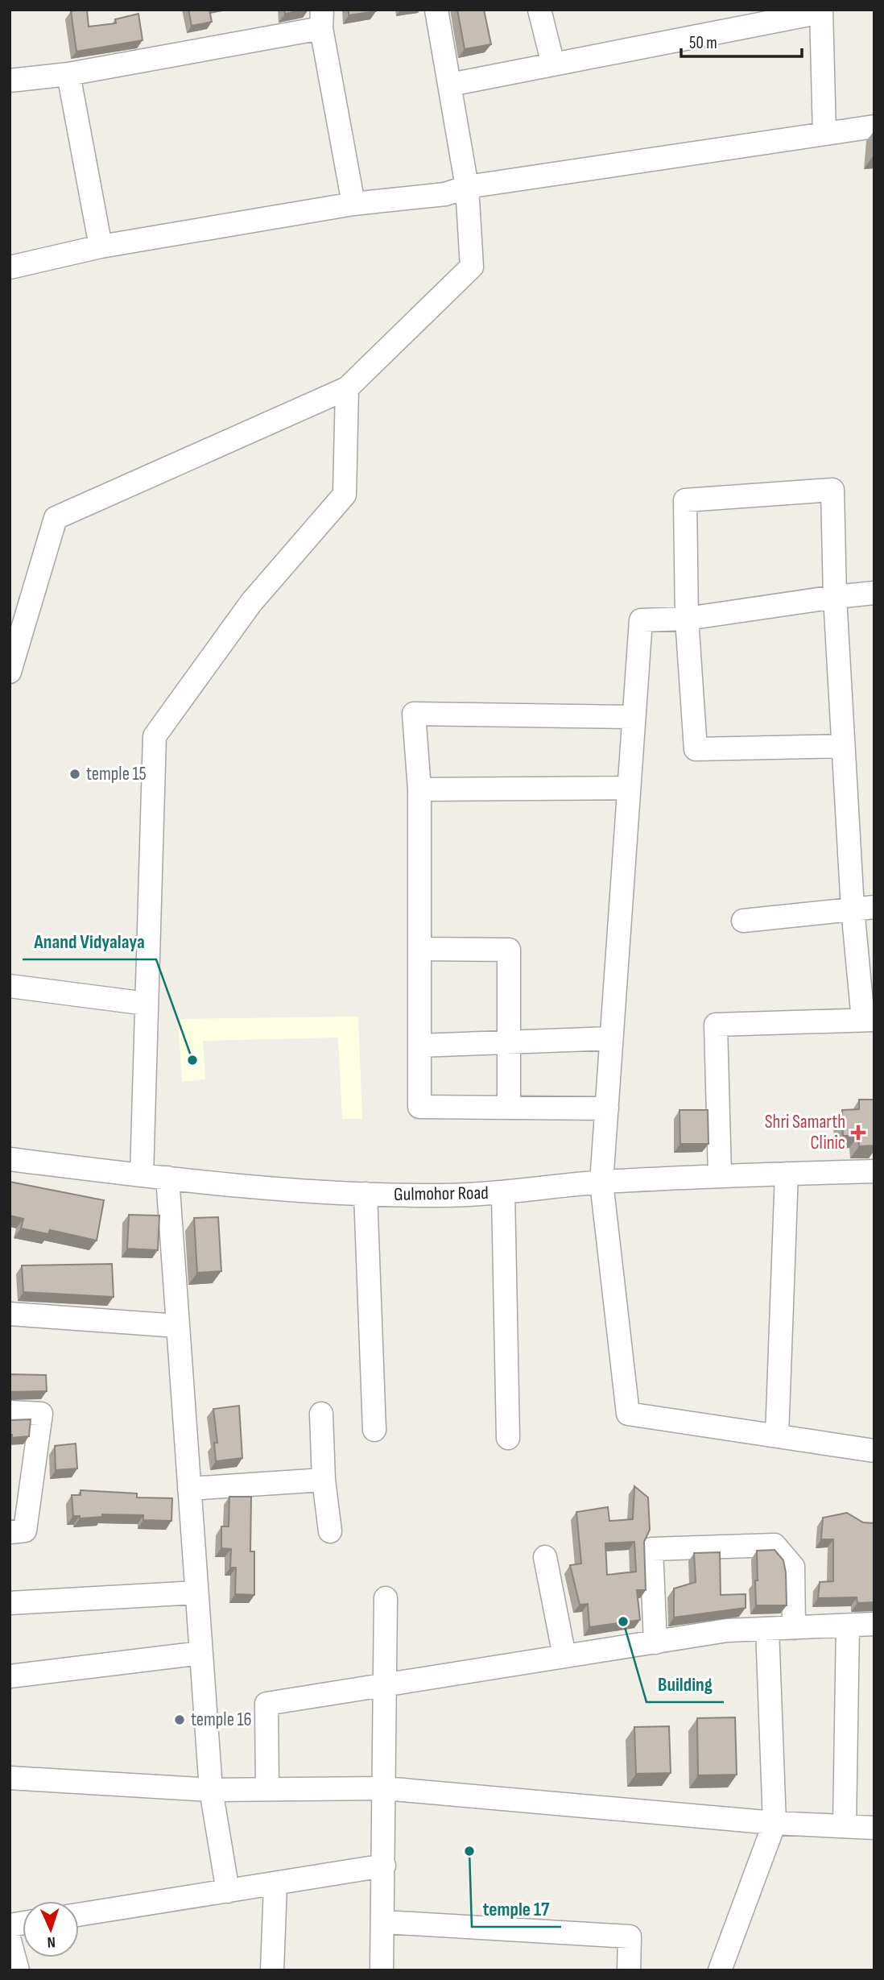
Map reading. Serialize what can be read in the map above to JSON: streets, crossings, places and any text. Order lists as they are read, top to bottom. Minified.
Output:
{"streets":{"street":["Gulmohor Road"]},"places":{"other":["temple 15","Anand Vidyalaya","Building","temple 16","temple 17"],"health":["Shri Samarth Clinic"]},"scale_bar":"50 m","north":"bottom"}
